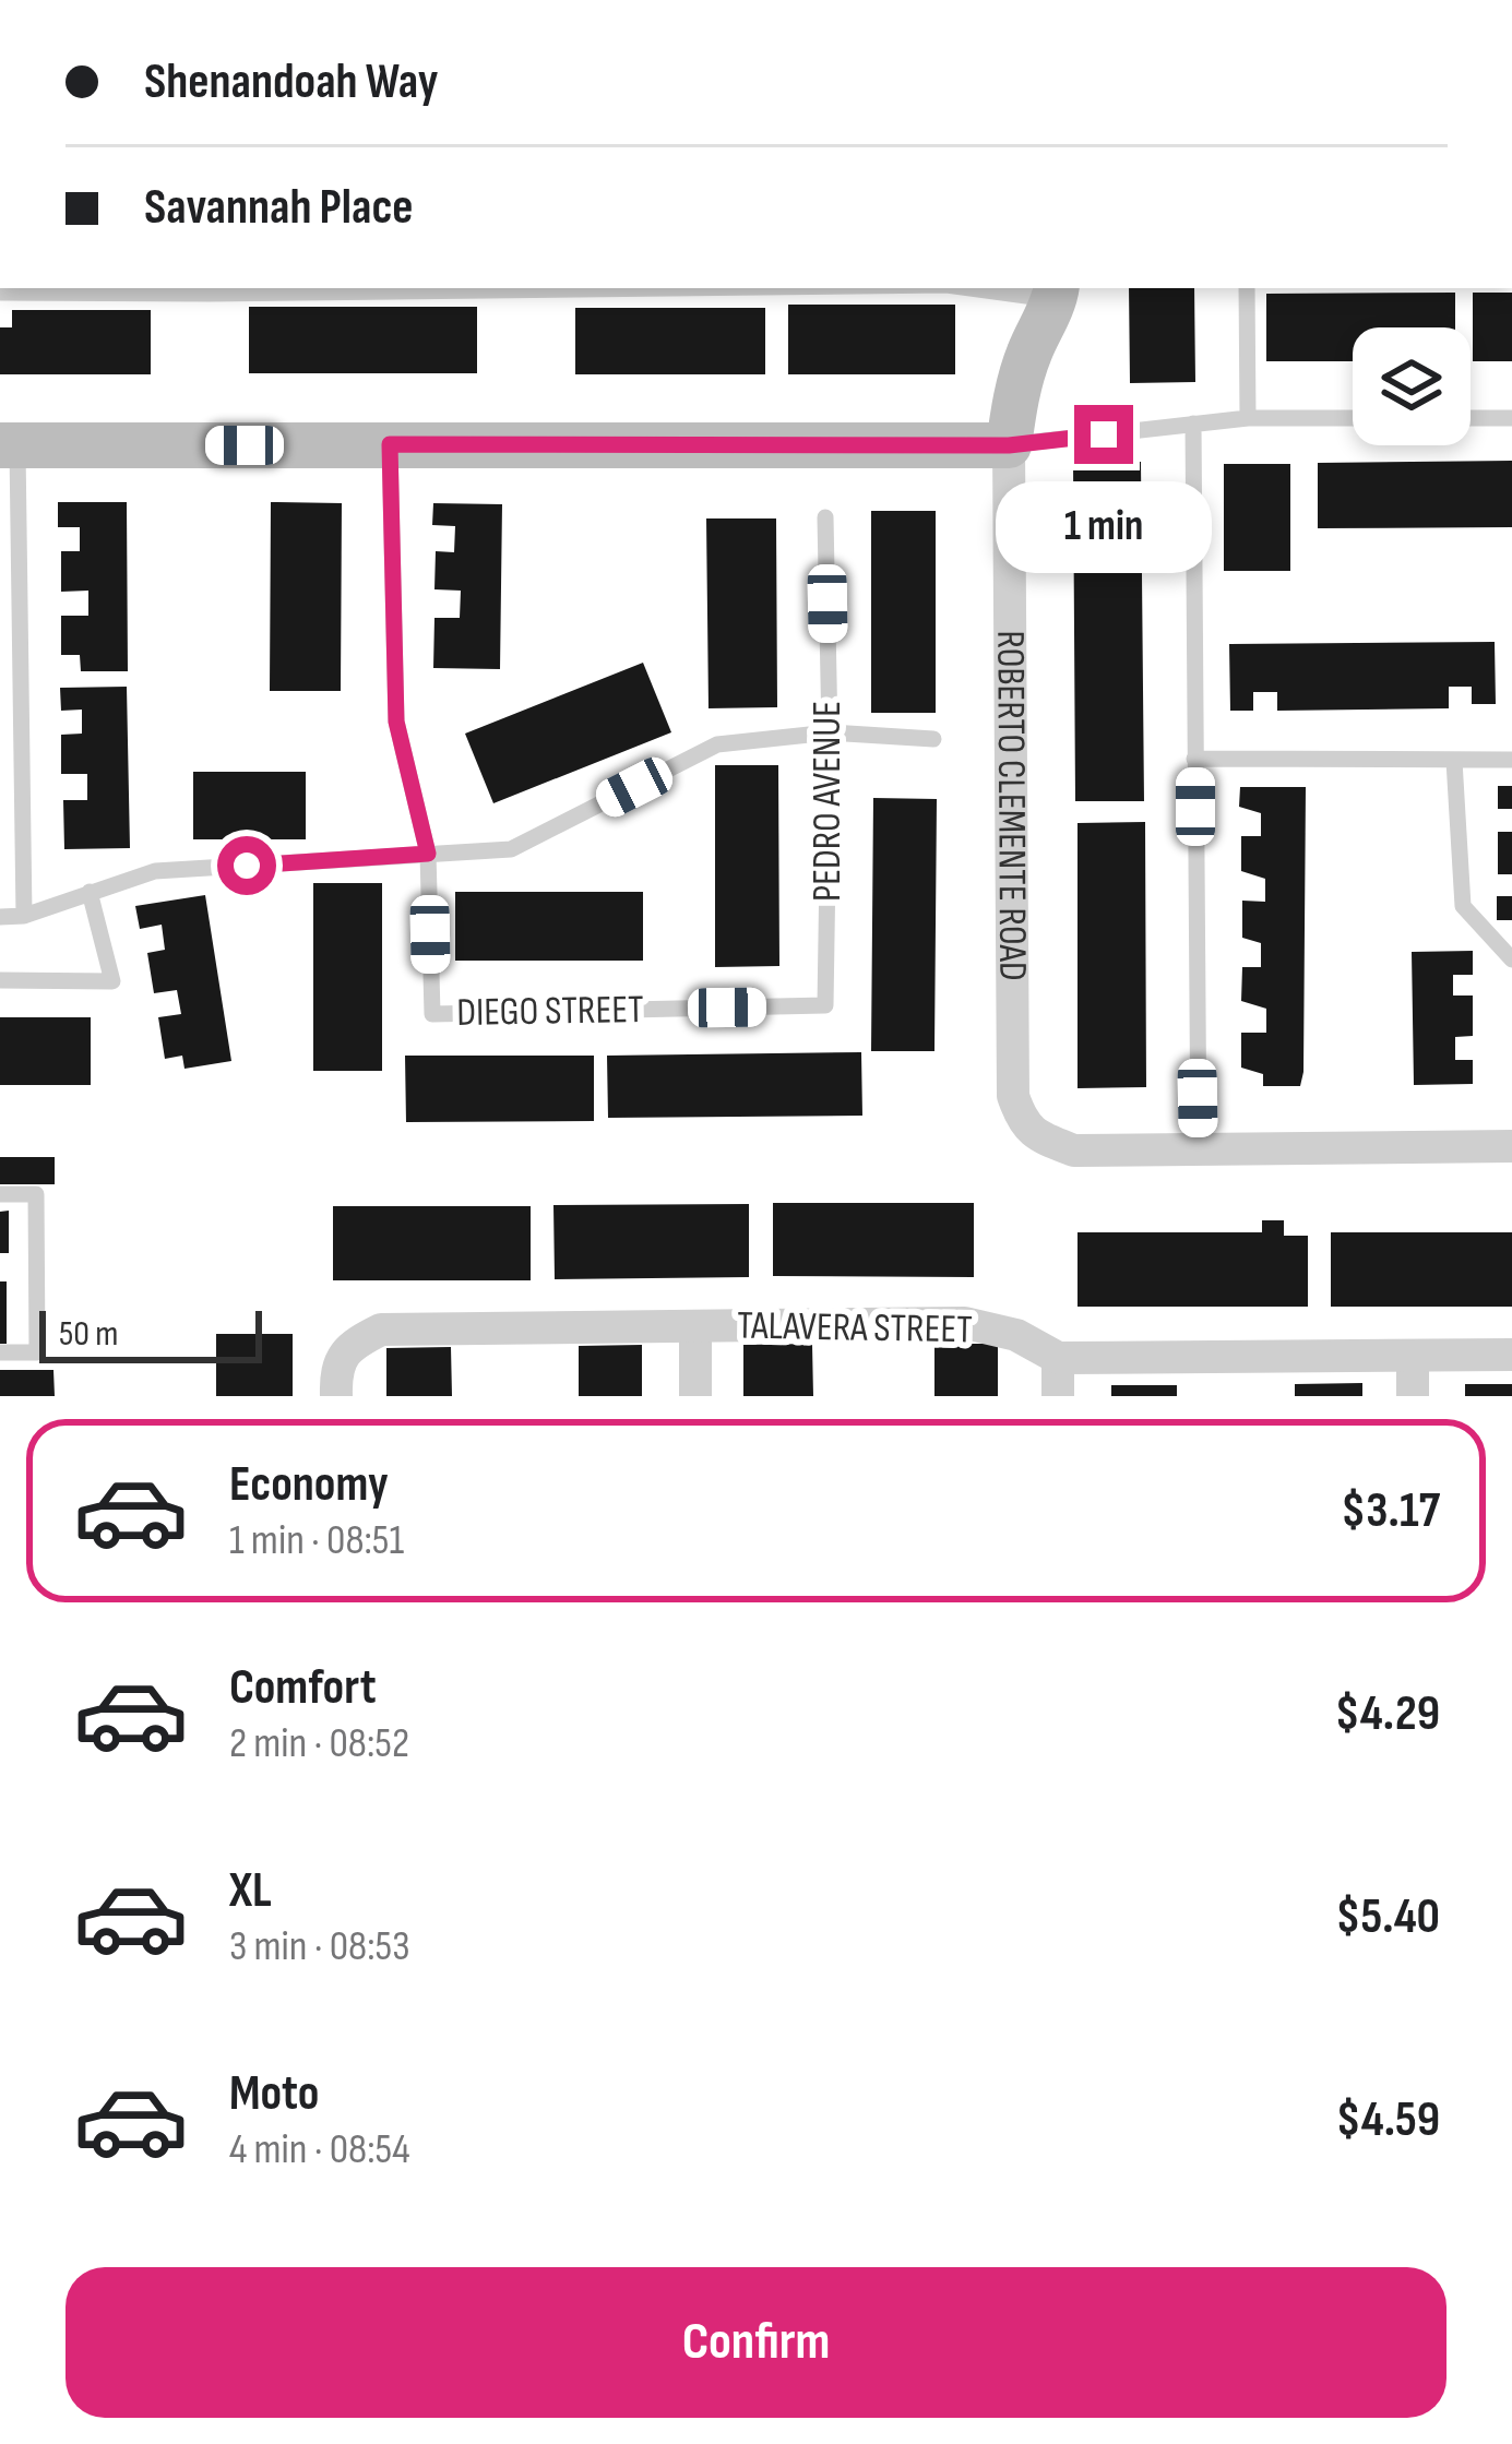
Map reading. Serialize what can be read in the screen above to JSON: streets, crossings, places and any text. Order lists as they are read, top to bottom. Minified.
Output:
{"streets":{"street":["ROBERTO CLEMENTE ROAD","TALAVERA STREET"],"lane":["PEDRO AVENUE","DIEGO STREET"]},"crossings":[["PEDRO AVENUE","DIEGO STREET"]],"scale_bar":"50 m","page":{"banner":["Shenandoah Way","Savannah Place"],"bubble":"1 min","scale":"50 m","list":[{"name":"Economy","note":"1 min · 08:51","value":"$3.17"},{"name":"Comfort","note":"2 min · 08:52","value":"$4.29"},{"name":"XL","note":"3 min · 08:53","value":"$5.40"},{"name":"Moto","note":"4 min · 08:54","value":"$4.59"}],"buttons":"Confirm"}}
